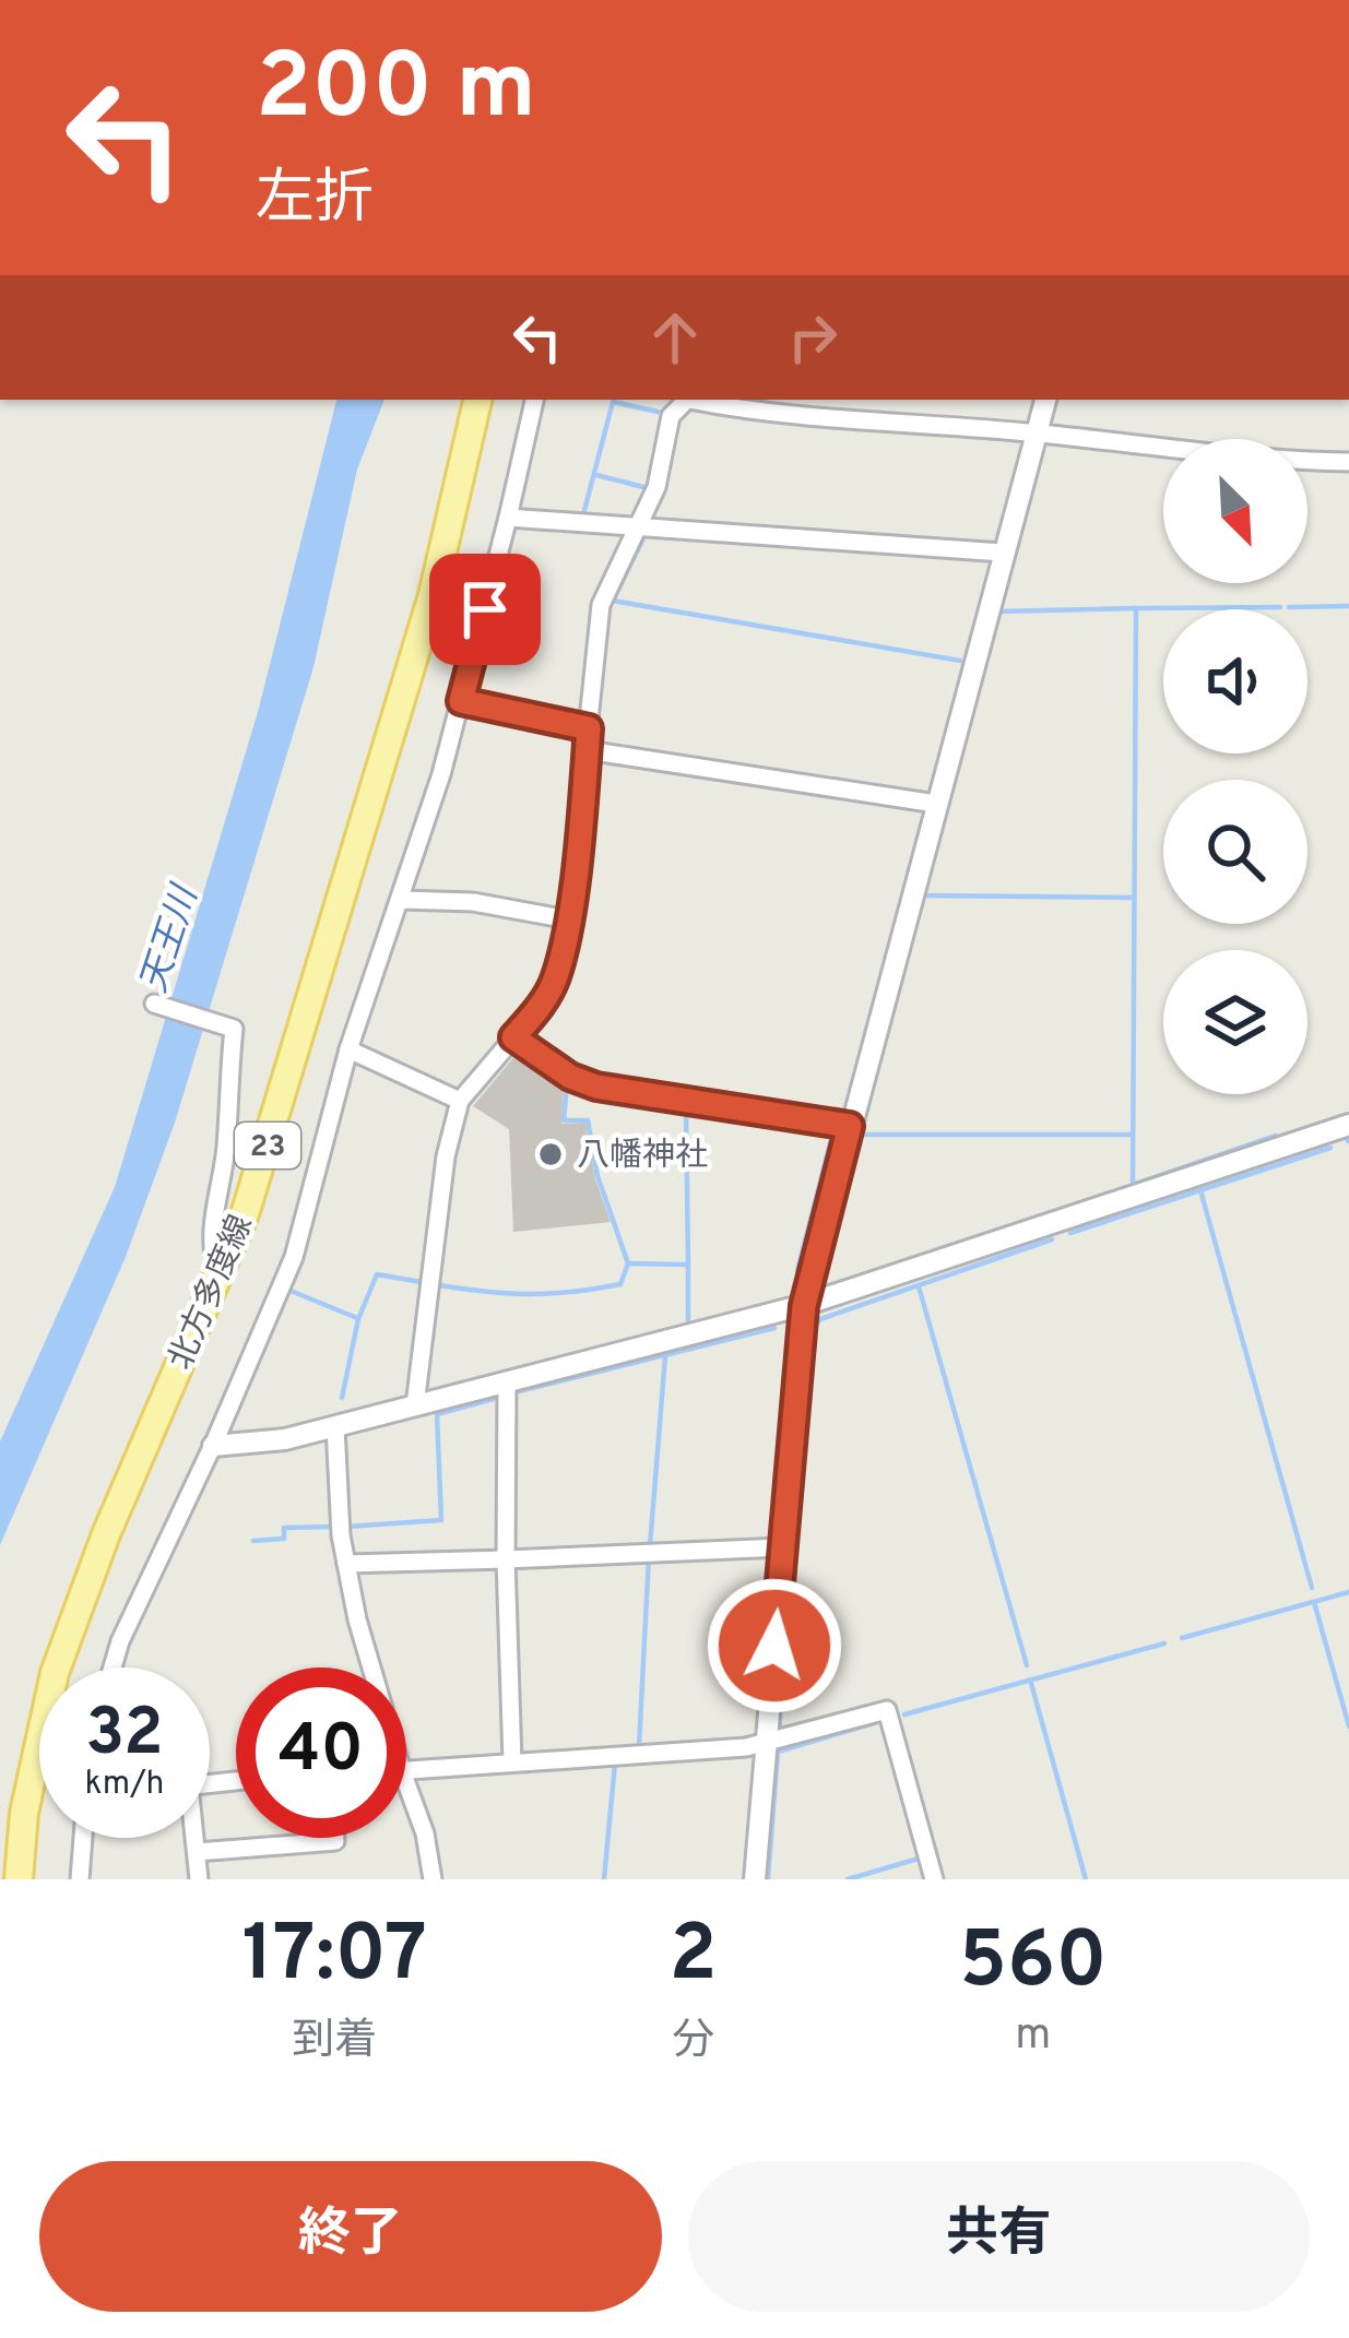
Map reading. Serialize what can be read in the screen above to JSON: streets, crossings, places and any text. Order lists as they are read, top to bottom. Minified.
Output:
{"streets":{"main road":["23","北方多度線"]},"water":["天王川"],"places":["八幡神社"],"north":"bottom right","page":{"turn":["200 m","左折"],"speed":"32 km/h","limit":"40","eta":["17:07","到着","2","分","560","m"],"buttons":["終了","共有"]}}
